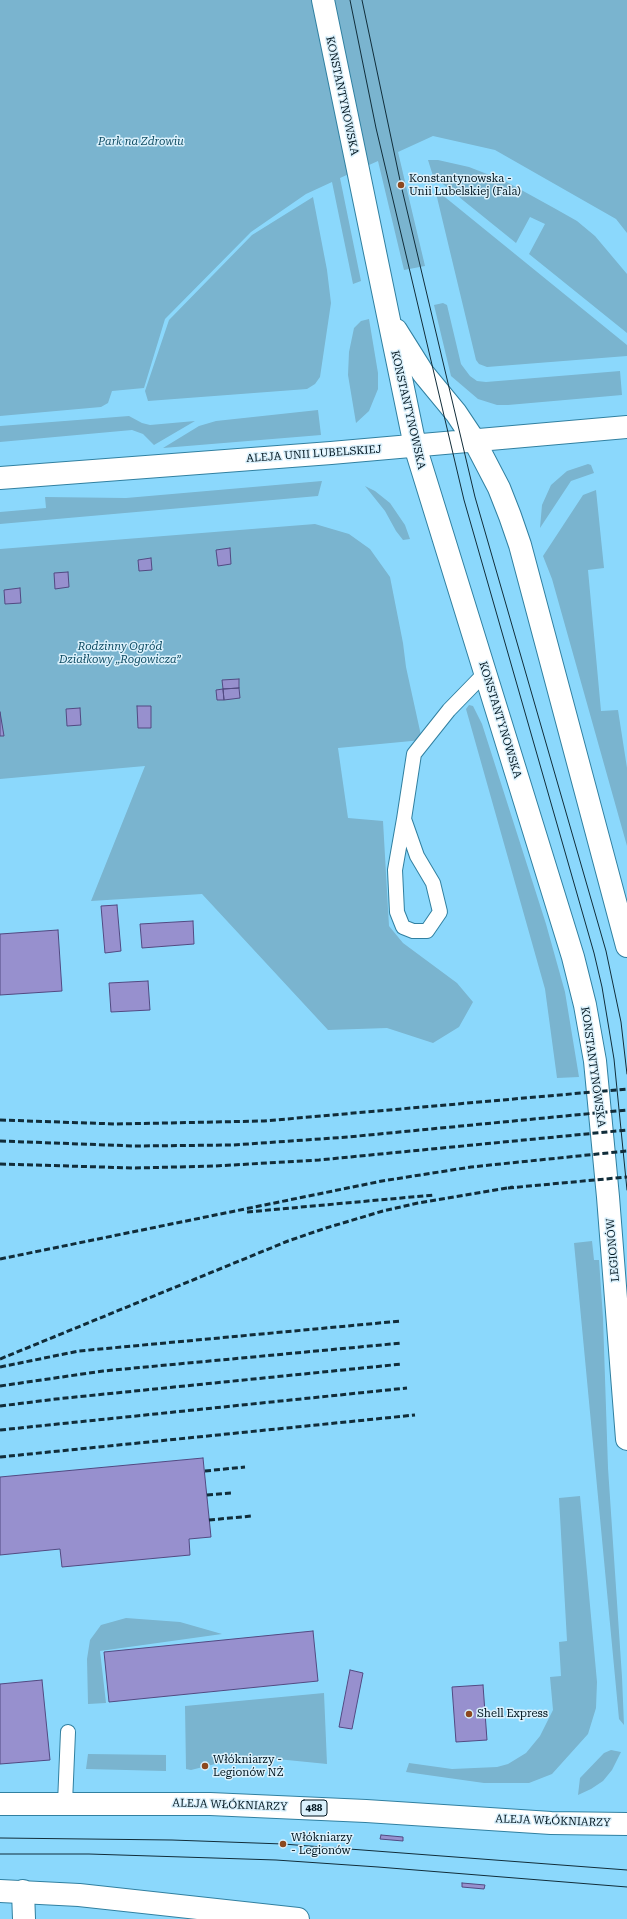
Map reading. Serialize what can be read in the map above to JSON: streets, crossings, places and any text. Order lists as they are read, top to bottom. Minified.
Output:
{"streets":{"main road":["KONSTANTYNOWSKA","ALEJA UNII LUBELSKIEJ","LEGIONÓW","ALEJA WŁÓKNIARZY","488"]},"crossings":[["KONSTANTYNOWSKA","ALEJA UNII LUBELSKIEJ"],["KONSTANTYNOWSKA","LEGIONÓW"]],"parks":["Park na Zdrowiu","Rodzinny Ogród Działkowy „Rogowicza”"],"places":["Konstantynowska - Unii Lubelskiej (Fala)","Shell Express","Włókniarzy - Legionów NŻ","Włókniarzy - Legionów"]}
